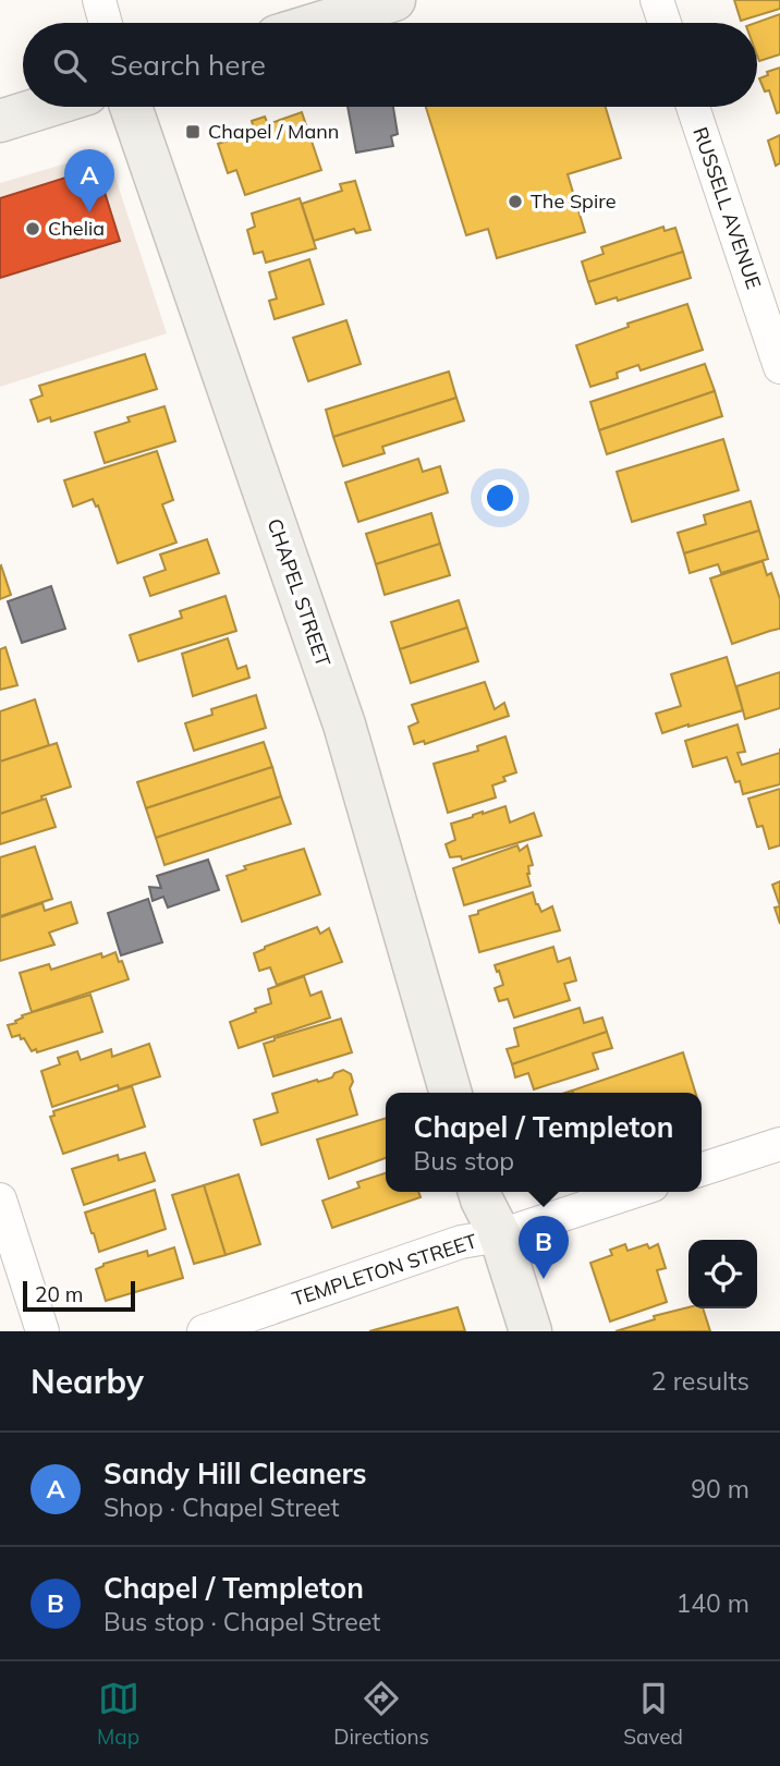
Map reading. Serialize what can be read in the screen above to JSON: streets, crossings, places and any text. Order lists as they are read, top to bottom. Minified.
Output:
{"streets":{"street":["RUSSELL AVENUE","CHAPEL STREET","TEMPLETON STREET"]},"places":{"transit":["Chapel / Mann"],"other":["The Spire","Chelia"]},"scale_bar":"20 m","page":{"search":"Search here","pins":["A","B"],"popup":["Chapel / Templeton","Bus stop"],"scale":"20 m","heading":["Nearby","2 results"],"list":[{"mark":"A","name":"Sandy Hill Cleaners","note":"Shop · Chapel Street","value":"90 m"},{"mark":"B","name":"Chapel / Templeton","note":"Bus stop · Chapel Street","value":"140 m"}],"nav":["Map","Directions","Saved"]}}
